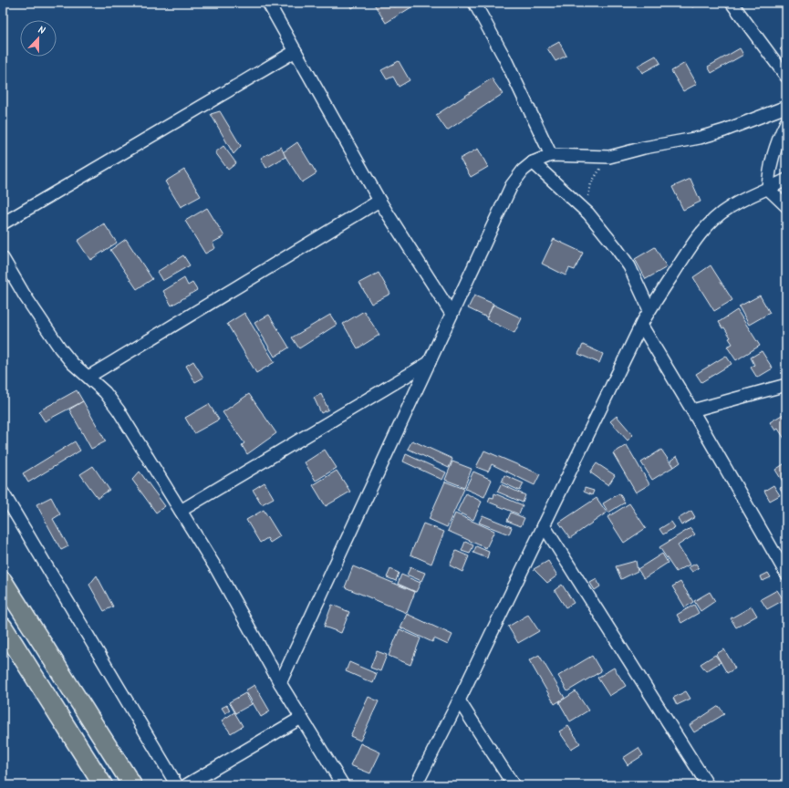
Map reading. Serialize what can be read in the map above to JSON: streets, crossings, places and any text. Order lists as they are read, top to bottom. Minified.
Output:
{"north":"top"}
